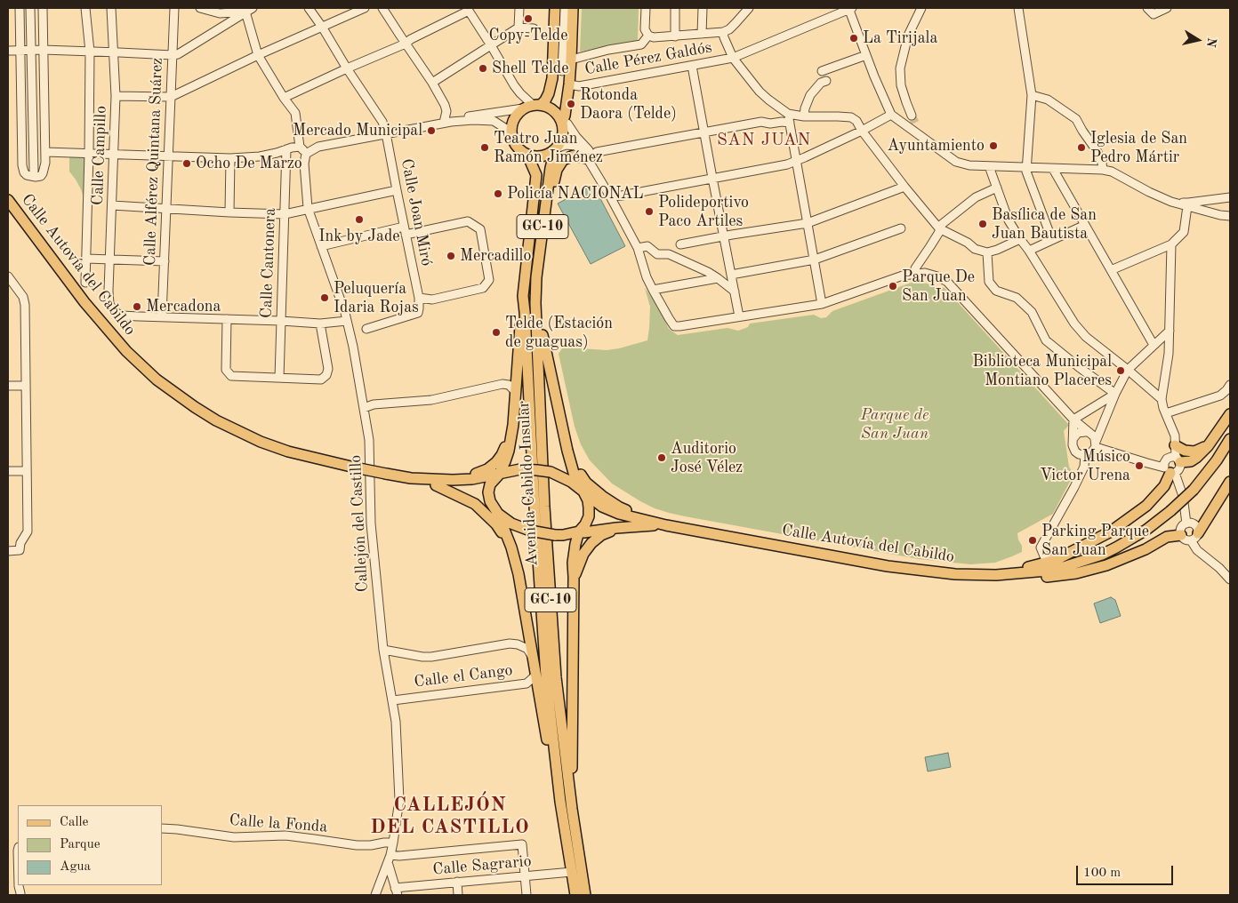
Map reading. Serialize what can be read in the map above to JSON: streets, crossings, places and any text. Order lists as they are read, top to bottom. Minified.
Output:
{"streets":{"main road":["GC-10","Calle Autovía del Cabildo","Avenida Cabildo Insular"],"street":["Calle Pérez Galdós","Calle Campillo","Calle Alférez Quintana Suárez","Calle Joan Miró","Calle Cantonera","Callejón del Castillo","Calle el Cango","Calle la Fonda","Calle Sagrario"]},"crossings":[["Calle Pérez Galdós","GC-10"],["Calle Campillo","Calle Alférez Quintana Suárez"],["GC-10","Avenida Cabildo Insular"],["Avenida Cabildo Insular","Calle Sagrario"],["Callejón del Castillo","Calle el Cango"],["Callejón del Castillo","Calle la Fonda"]],"districts":["SAN JUAN","CALLEJÓN DEL CASTILLO"],"parks":["Parque de San Juan"],"places":["Copy-Telde","La Tirijala","Shell Telde","Rotonda Daora (Telde)","Mercado Municipal","Ayuntamiento","Teatro Juan Ramón Jiménez","Iglesia de San Pedro Mártir","Ocho De Marzo","Policía NACIONAL","Polideportivo Paco Artiles","Ink by Jade","Basílica de San Juan Bautista","Mercadillo","Parque De San Juan","Peluquería Idaria Rojas","Mercadona","Telde (Estación de guaguas)","Biblioteca Municipal Montiano Placeres","Auditorio José Vélez","Músico Victor Urena","Parking Parque San Juan"],"legend":["Calle","Parque","Agua"],"scale_bar":"100 m","north":"right"}
